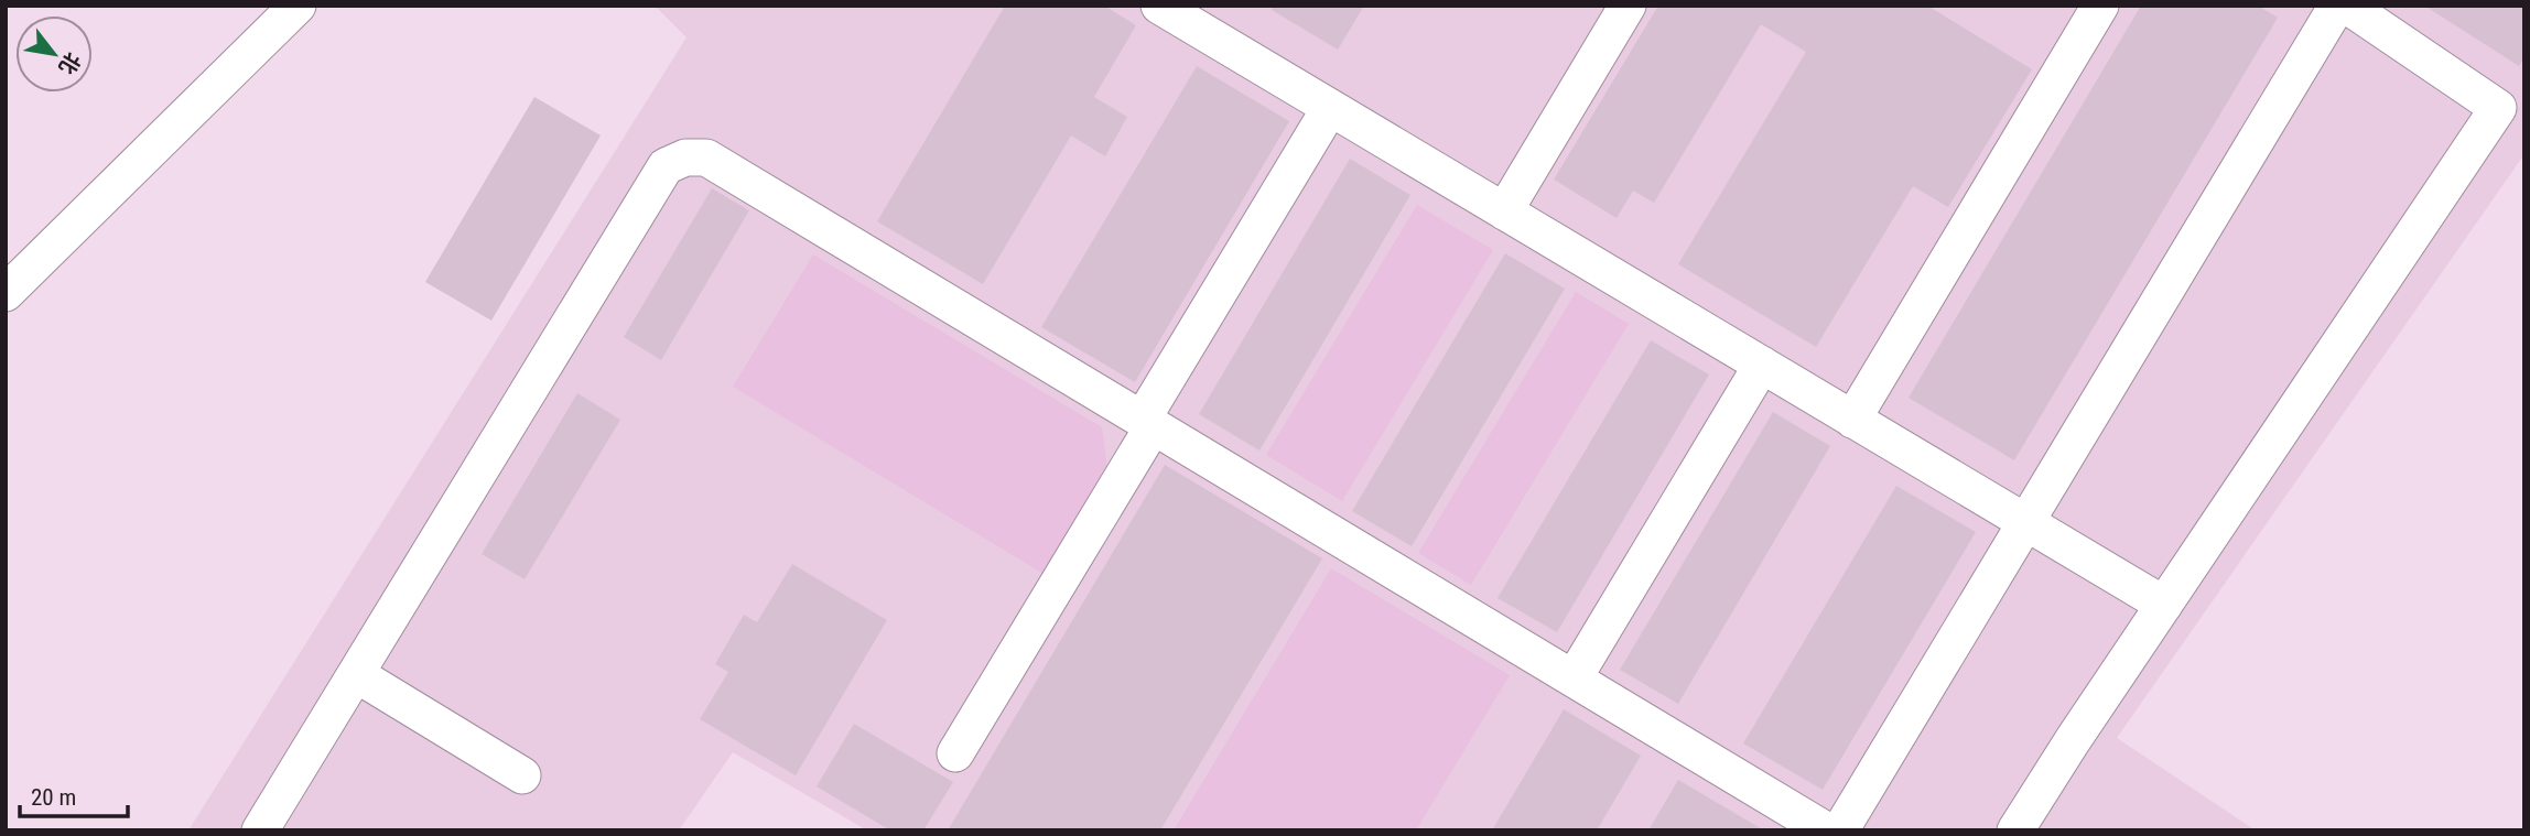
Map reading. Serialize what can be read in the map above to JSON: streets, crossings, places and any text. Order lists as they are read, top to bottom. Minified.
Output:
{"scale_bar":"20 m","north":"bottom right"}
